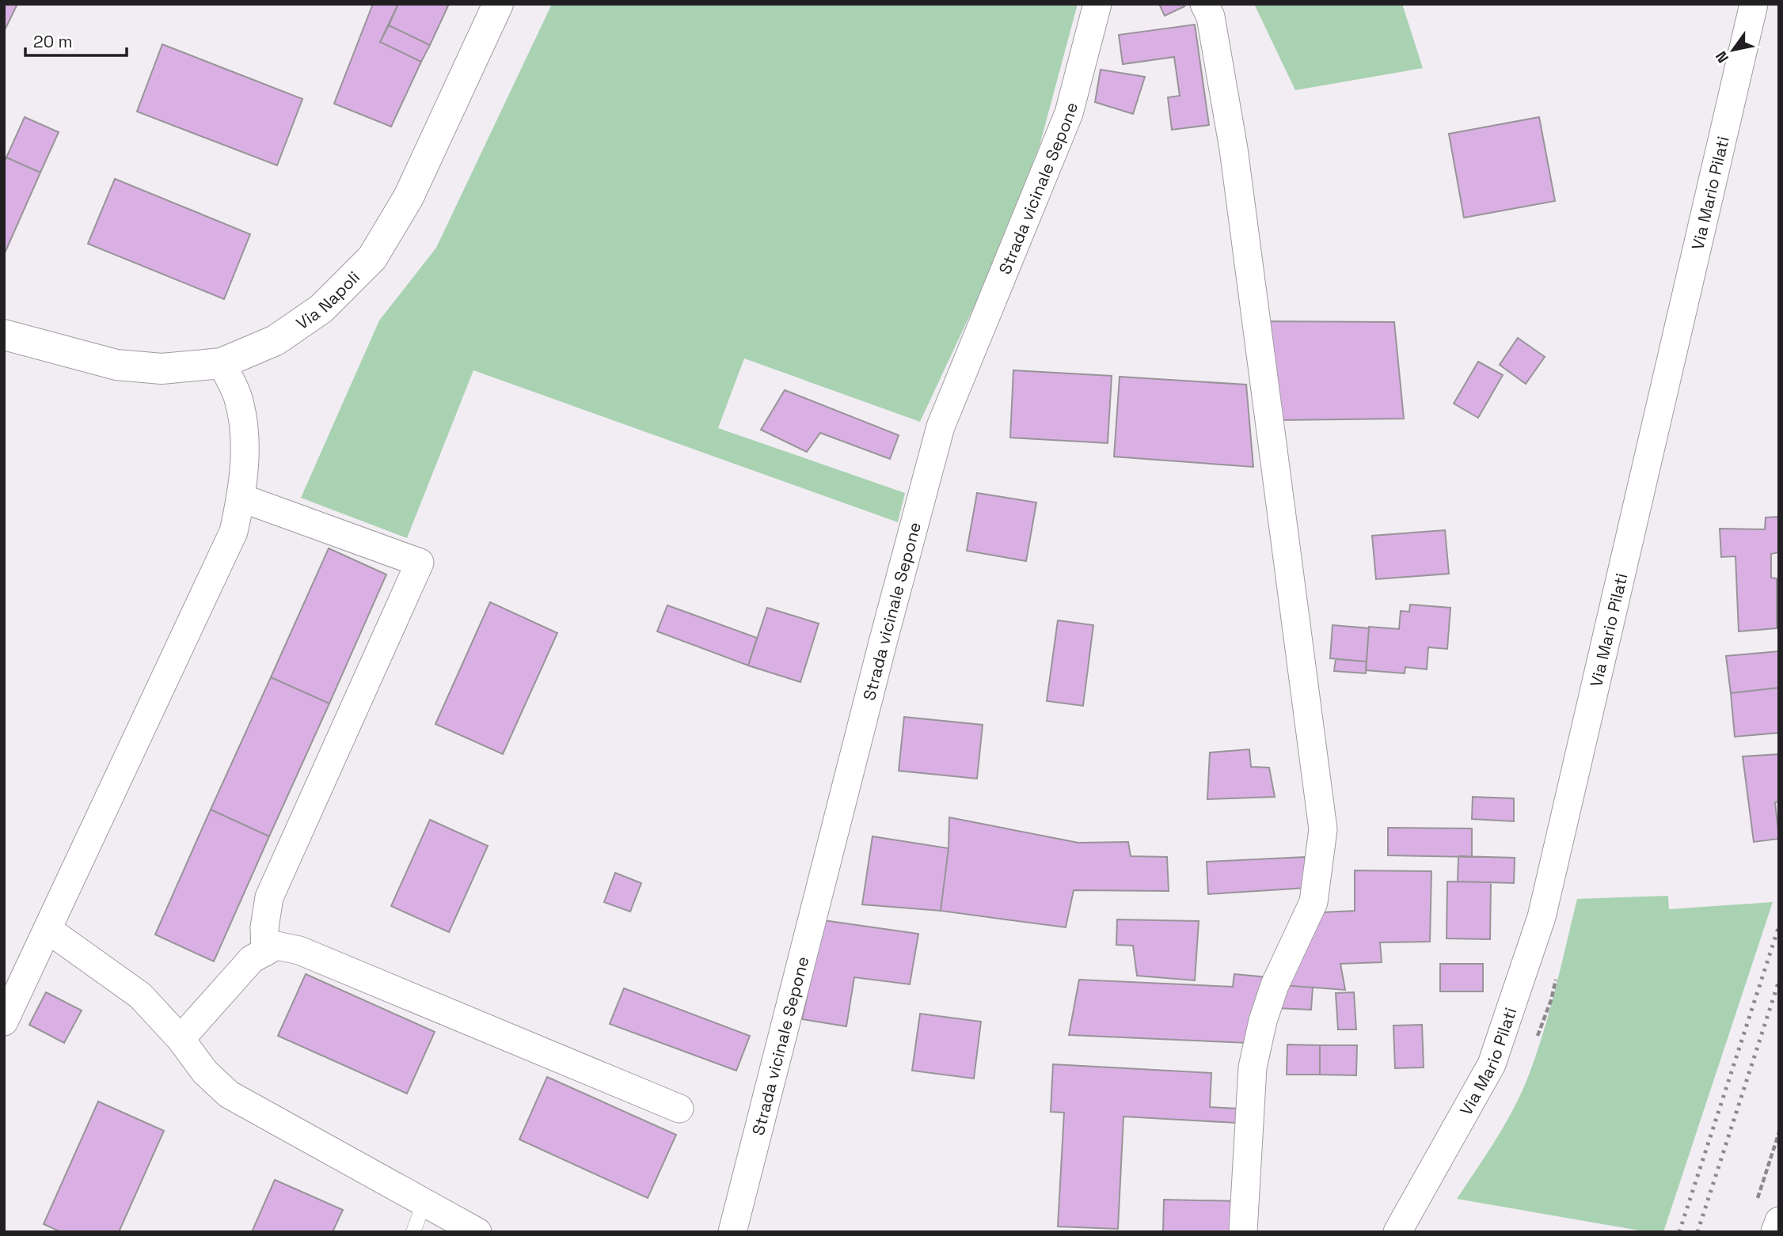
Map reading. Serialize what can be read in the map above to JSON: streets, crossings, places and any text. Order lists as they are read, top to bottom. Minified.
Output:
{"streets":{"street":["Strada vicinale Sepone","Via Mario Pilati","Via Napoli"]},"scale_bar":"20 m","north":"bottom left"}
